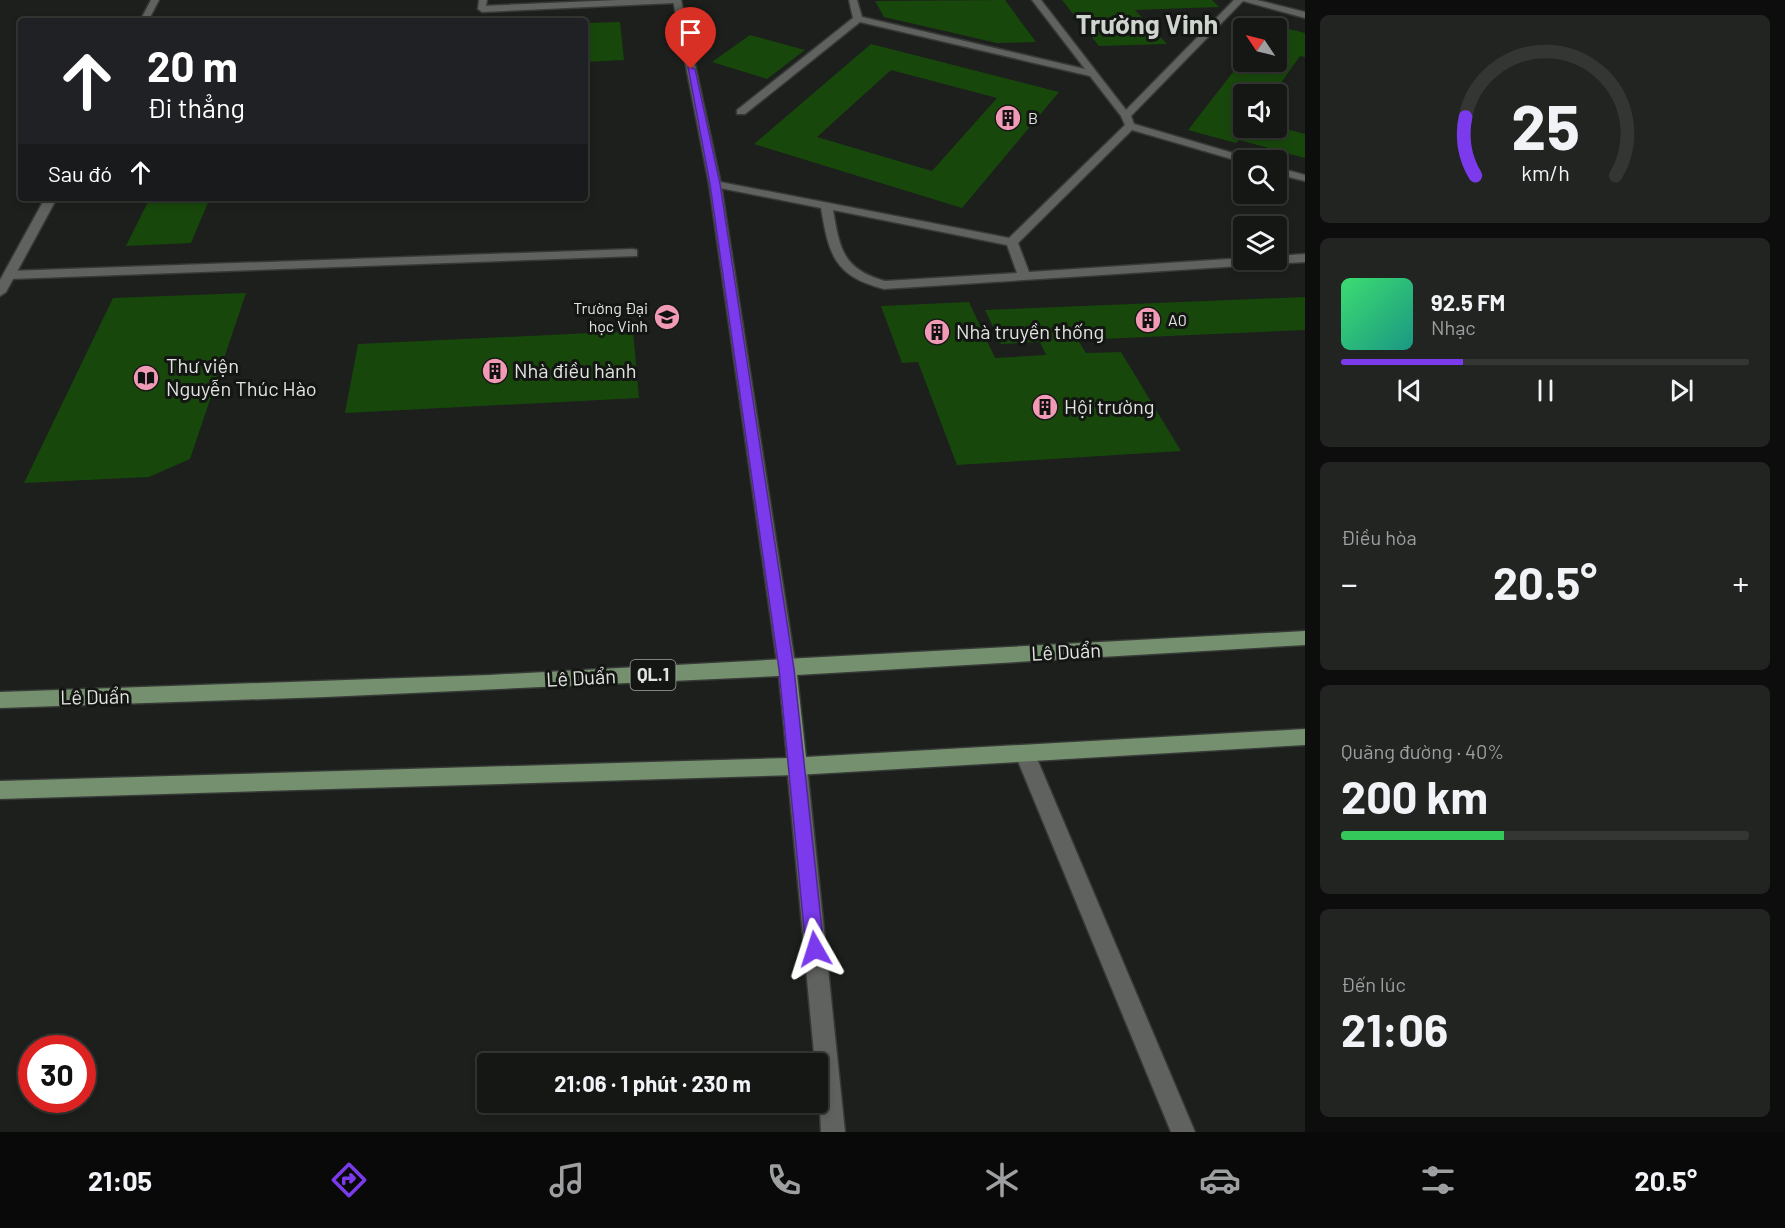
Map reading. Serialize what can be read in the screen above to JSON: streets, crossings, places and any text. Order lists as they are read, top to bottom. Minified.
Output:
{"streets":{"main road":["Lê Duẩn","QL.1"]},"districts":["Trường Vinh"],"places":{"building":["B","A0","Nhà truyền thống","Nhà điều hành","Hội trường"],"school or university":["Trường Đại học Vinh"],"library":["Thư viện Nguyễn Thúc Hào"]},"north":"top left","page":{"turn":["20 m","Đi thẳng"],"then":"Sau đó","song":["92.5 FM","Nhạc"],"tile":["Điều hòa",["Quãng đường · 40%","200 km"],["Đến lúc","21:06"]],"heat":["−","20.5°","+"],"limit":"30","trip":"21:06 · 1 phút · 230 m","tabs":["21:05","20.5°"],"gauge":["25","km/h"]}}
